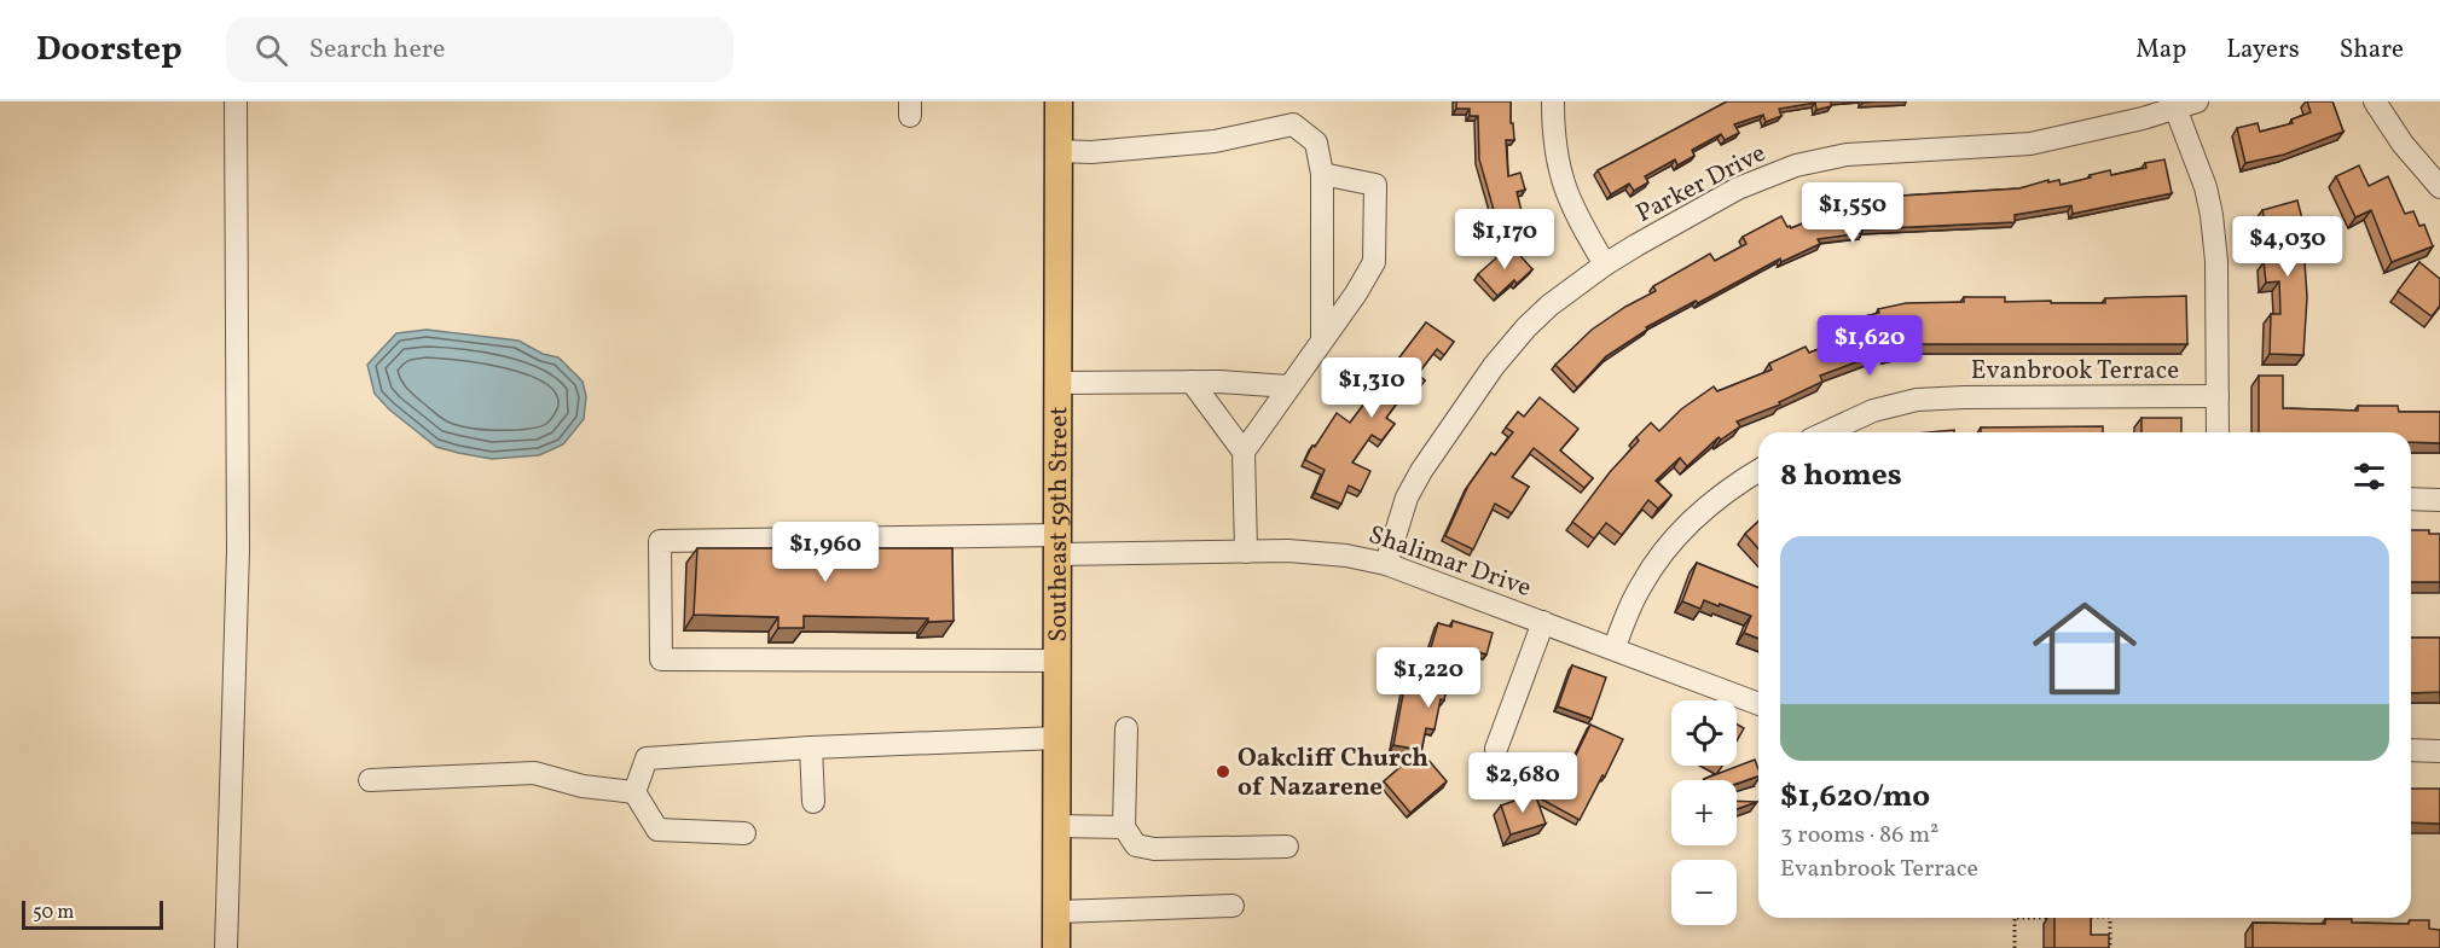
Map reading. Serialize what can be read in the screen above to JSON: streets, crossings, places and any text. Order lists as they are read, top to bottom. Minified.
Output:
{"streets":{"main road":["Southeast 59th Street"],"street":["Parker Drive","Evanbrook Terrace","Shalimar Drive"]},"crossings":[["Parker Drive","Shalimar Drive"],["Southeast 59th Street","Shalimar Drive"]],"places":["Oakcliff Church of Nazarene"],"scale_bar":"50 m","page":{"header":"Doorstep","search":"Search here","nav":["Map","Layers","Share"],"price":["$1,550","$1,170","$4,030","$1,620","$1,310","$1,960","$1,220","$2,680"],"heading":"8 homes","list":[{"name":"$1,620/mo","note":"3 rooms · 86 m² · Evanbrook Terrace"}],"map_buttons":["+","−"],"scale":"50 m"}}
